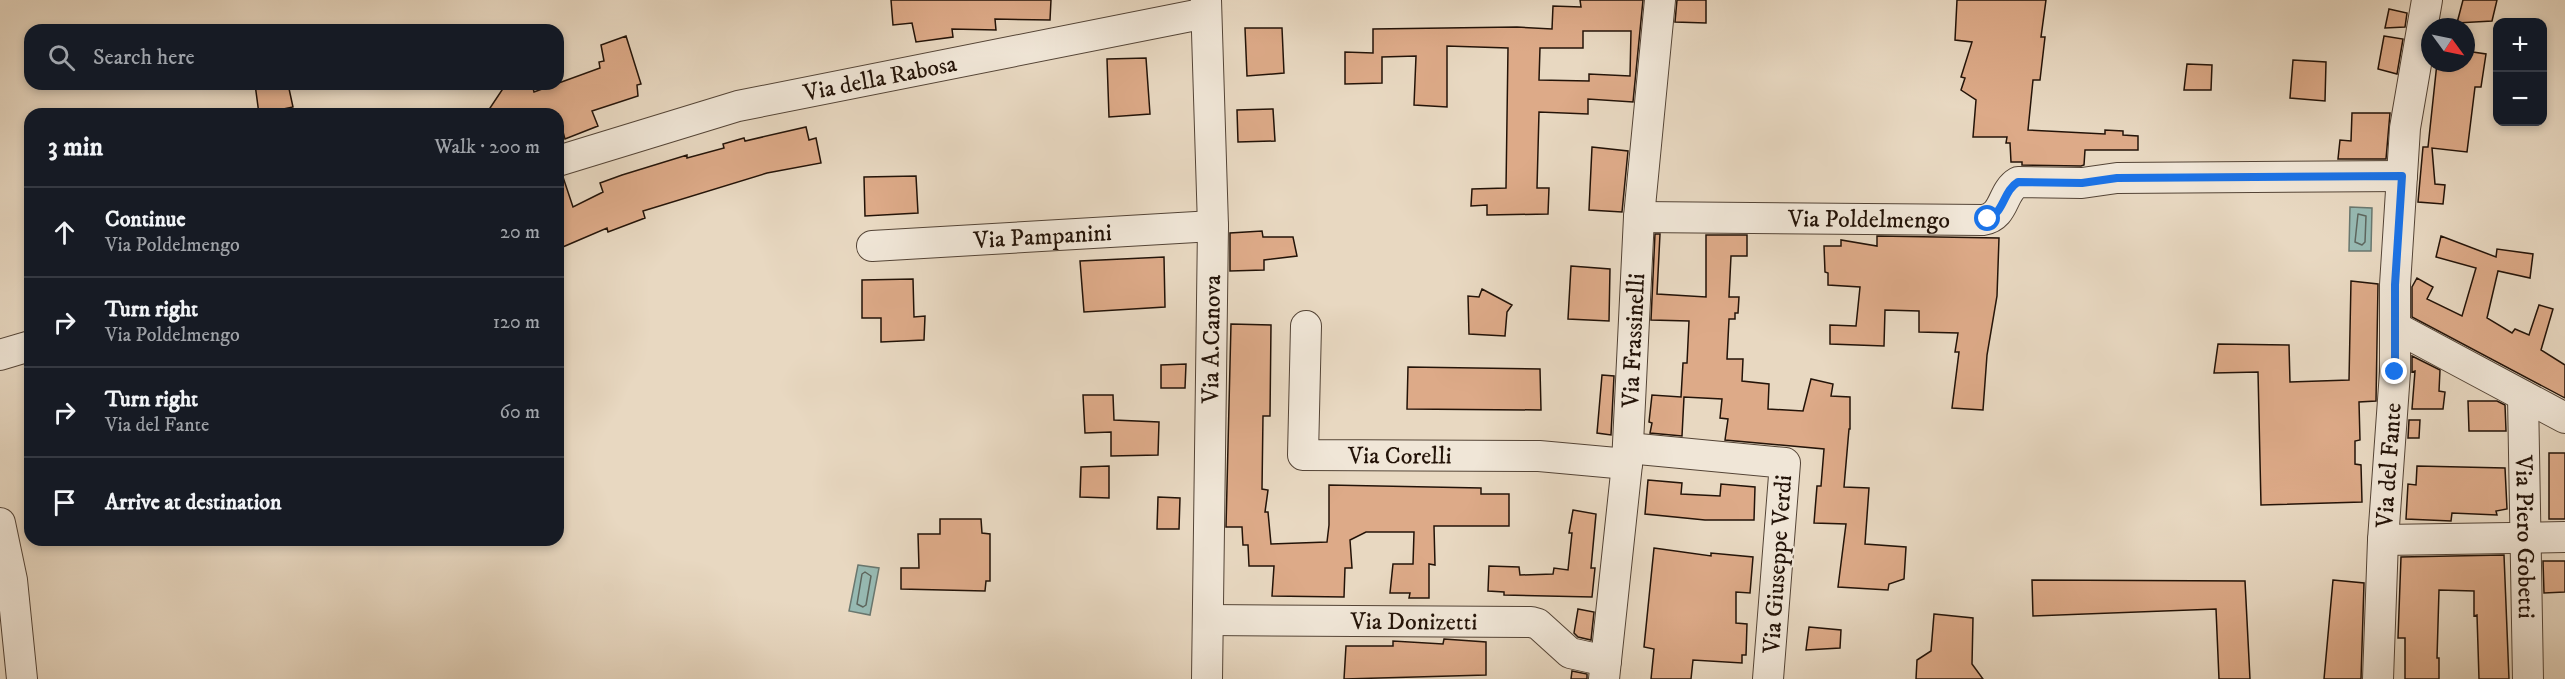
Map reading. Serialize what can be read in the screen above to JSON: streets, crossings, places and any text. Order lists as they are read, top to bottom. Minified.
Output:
{"streets":{"street":["Via della Rabosa","Via Poldelmengo","Via Pampanini","Via A.Canova","Via Frassinelli","Via Corelli","Via del Fante","Via Piero Gobetti","Via Giuseppe Verdi","Via Donizetti"]},"crossings":[["Via della Rabosa","Via A.Canova"],["Via Poldelmengo","Via Frassinelli"],["Via Poldelmengo","Via del Fante"],["Via Pampanini","Via A.Canova"],["Via A.Canova","Via Donizetti"],["Via Frassinelli","Via Corelli"],["Via Frassinelli","Via Giuseppe Verdi"],["Via Frassinelli","Via Donizetti"],["Via Corelli","Via Giuseppe Verdi"]],"north":"bottom right","page":{"map_buttons":["+","−"],"search":"Search here","heading":["3 min","Walk · 200 m"],"list":[["Continue","Via Poldelmengo","20 m"],["Turn right","Via Poldelmengo","120 m"],["Turn right","Via del Fante","60 m"],"Arrive at destination"]}}
